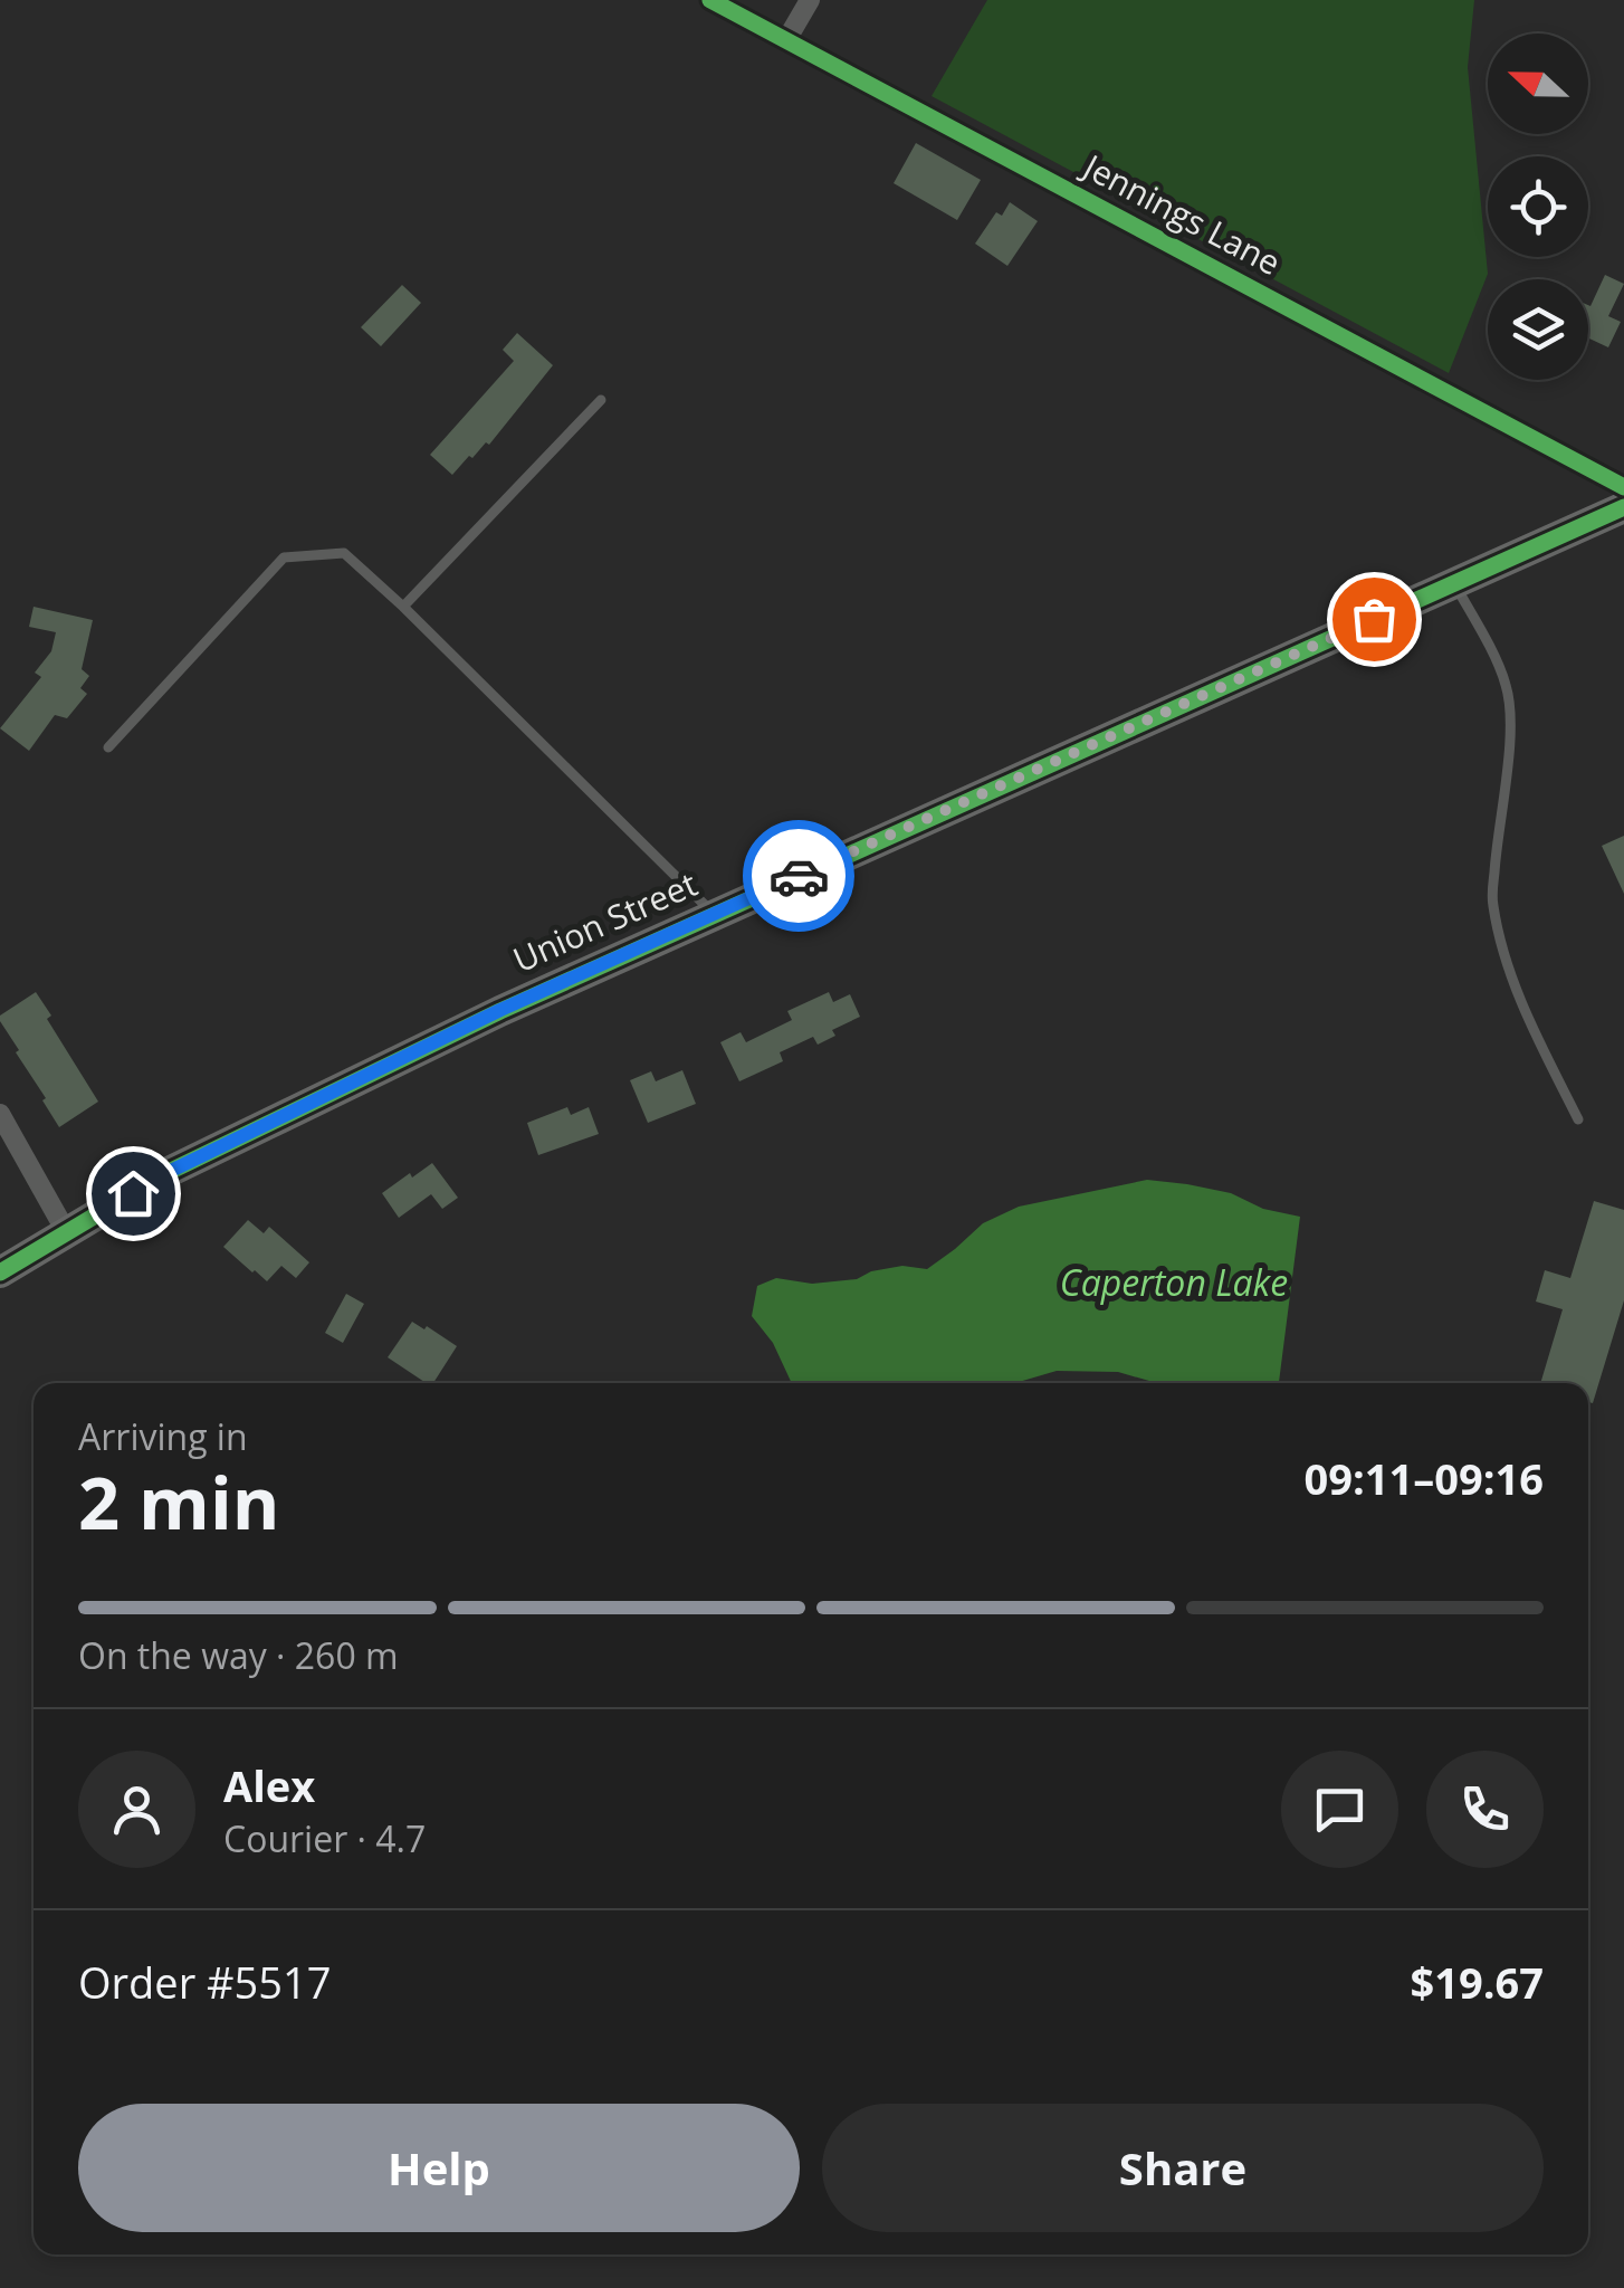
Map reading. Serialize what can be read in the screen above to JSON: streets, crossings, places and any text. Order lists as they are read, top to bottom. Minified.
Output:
{"streets":{"main road":["Union Street"],"street":["Jennings Lane"]},"water":["Caperton Lake"],"north":"left","page":{"heading":["2 min","Arriving in","09:11–09:16"],"panel":["Alex","Courier · 4.7","Order #5517","$19.67"],"bar":"On the way · 260 m","buttons":["Help","Share"]}}
